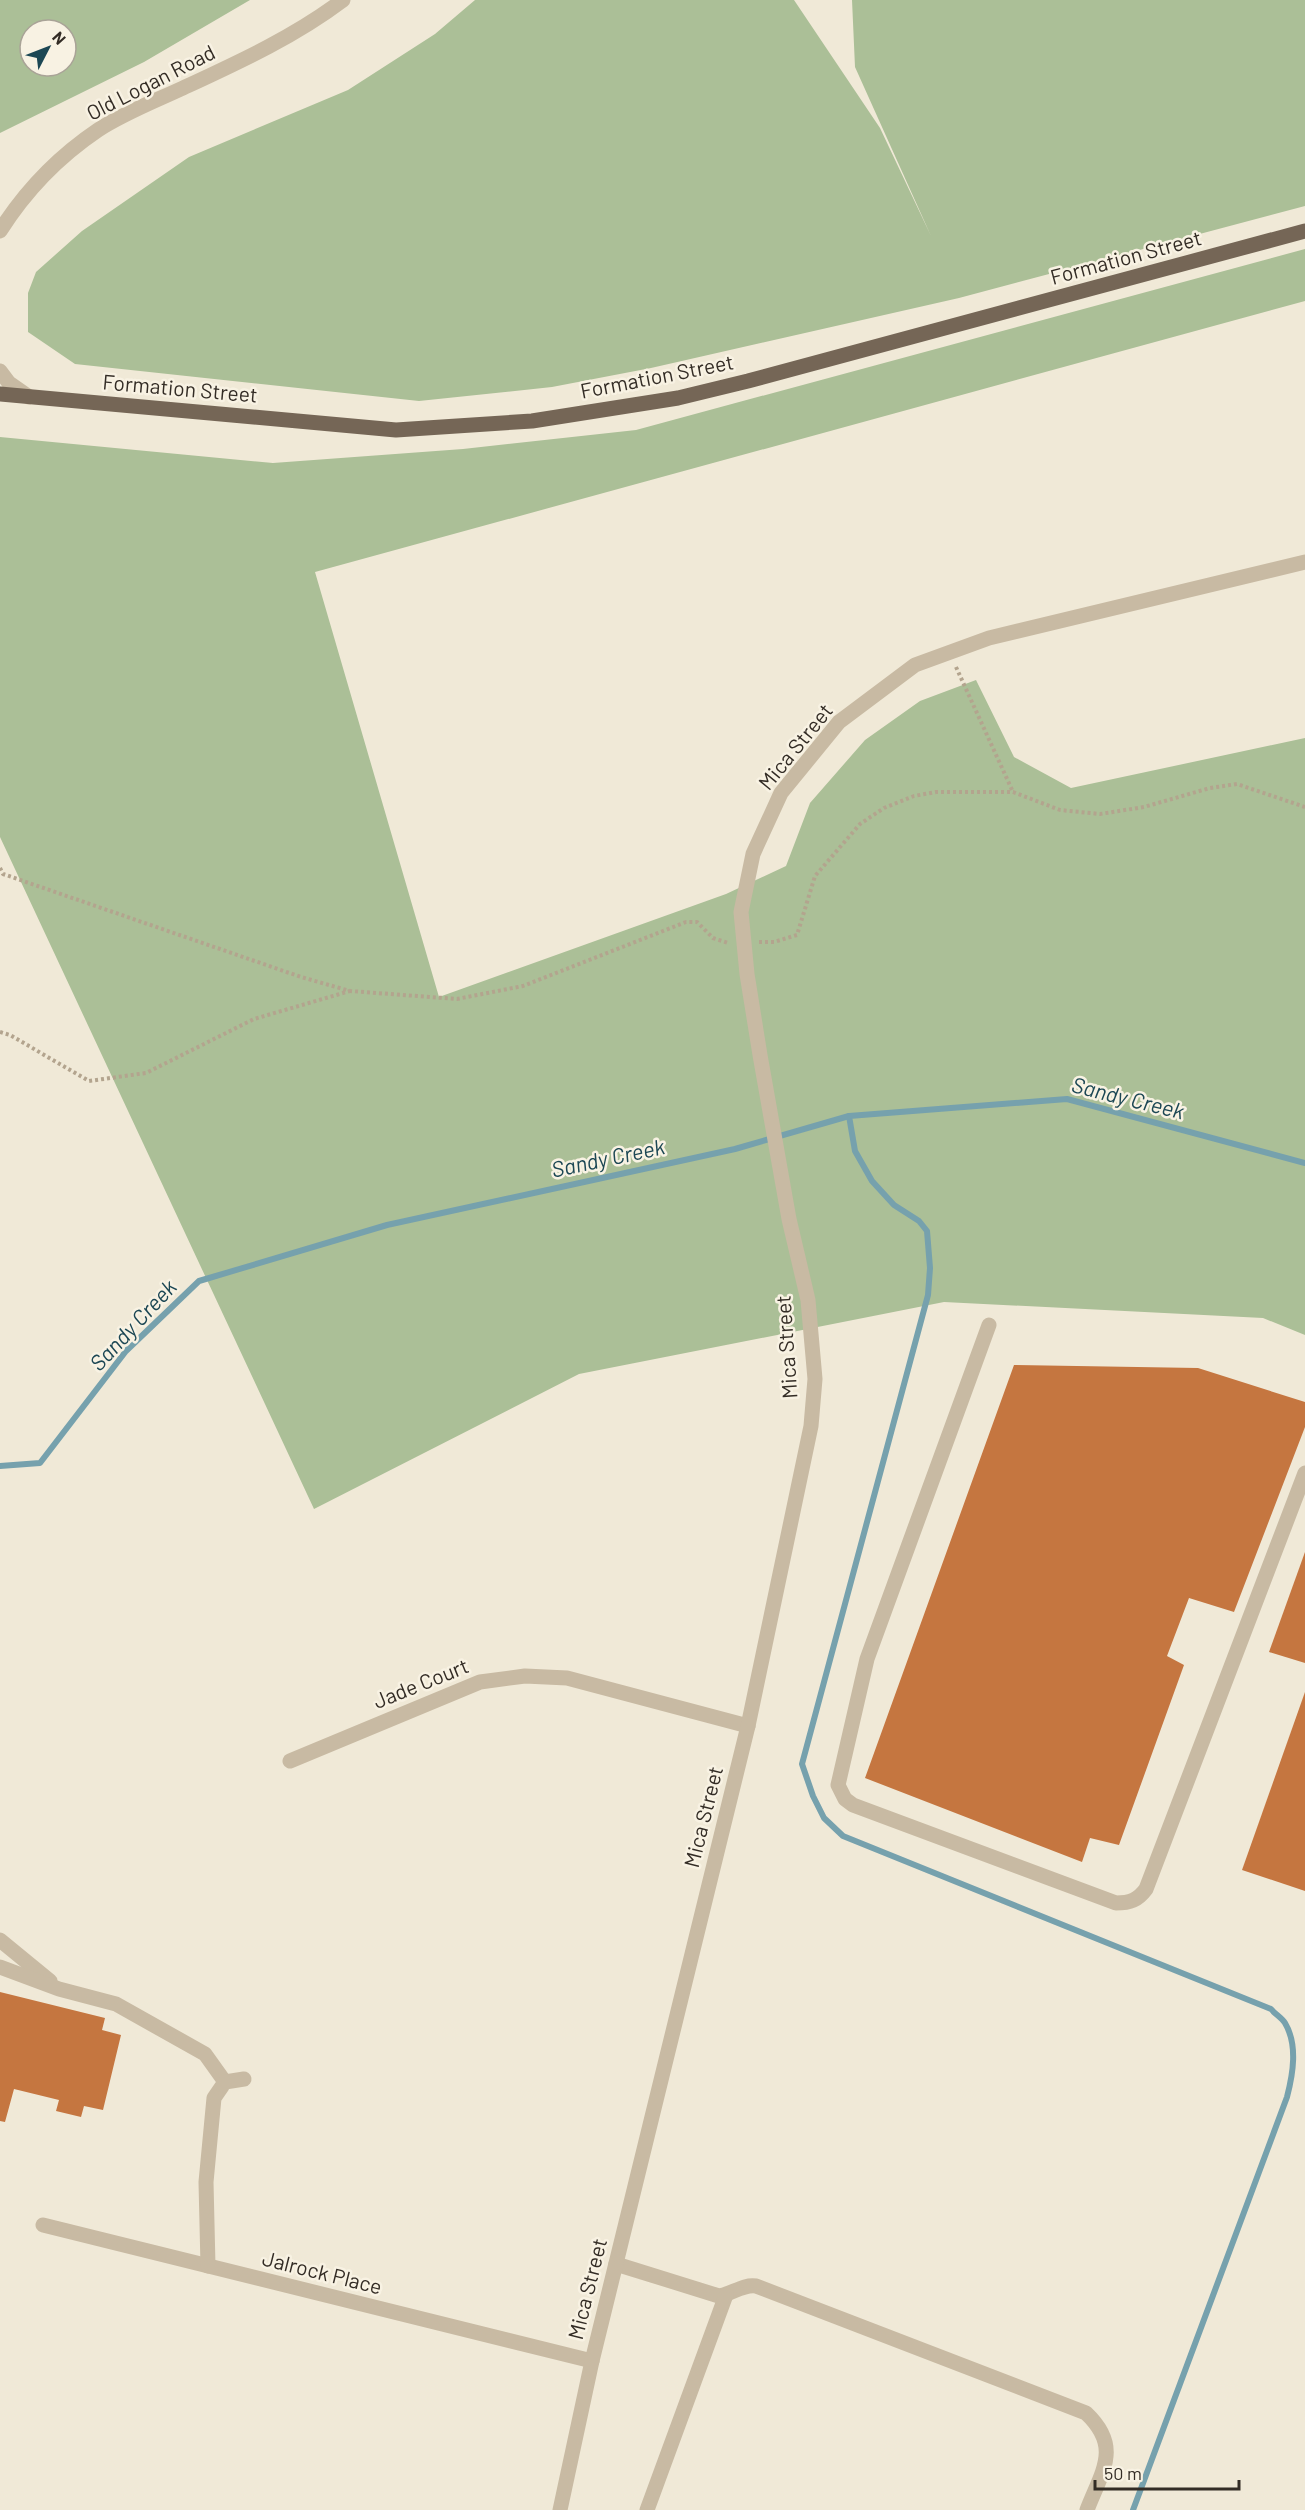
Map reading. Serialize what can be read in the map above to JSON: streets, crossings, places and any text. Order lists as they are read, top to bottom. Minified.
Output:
{"streets":{"main road":["Formation Street"],"street":["Old Logan Road","Mica Street","Jade Court","Jalrock Place"]},"crossings":[["Mica Street","Jade Court"],["Mica Street","Jalrock Place"]],"water":["Sandy Creek"],"scale_bar":"50 m","north":"top right"}
